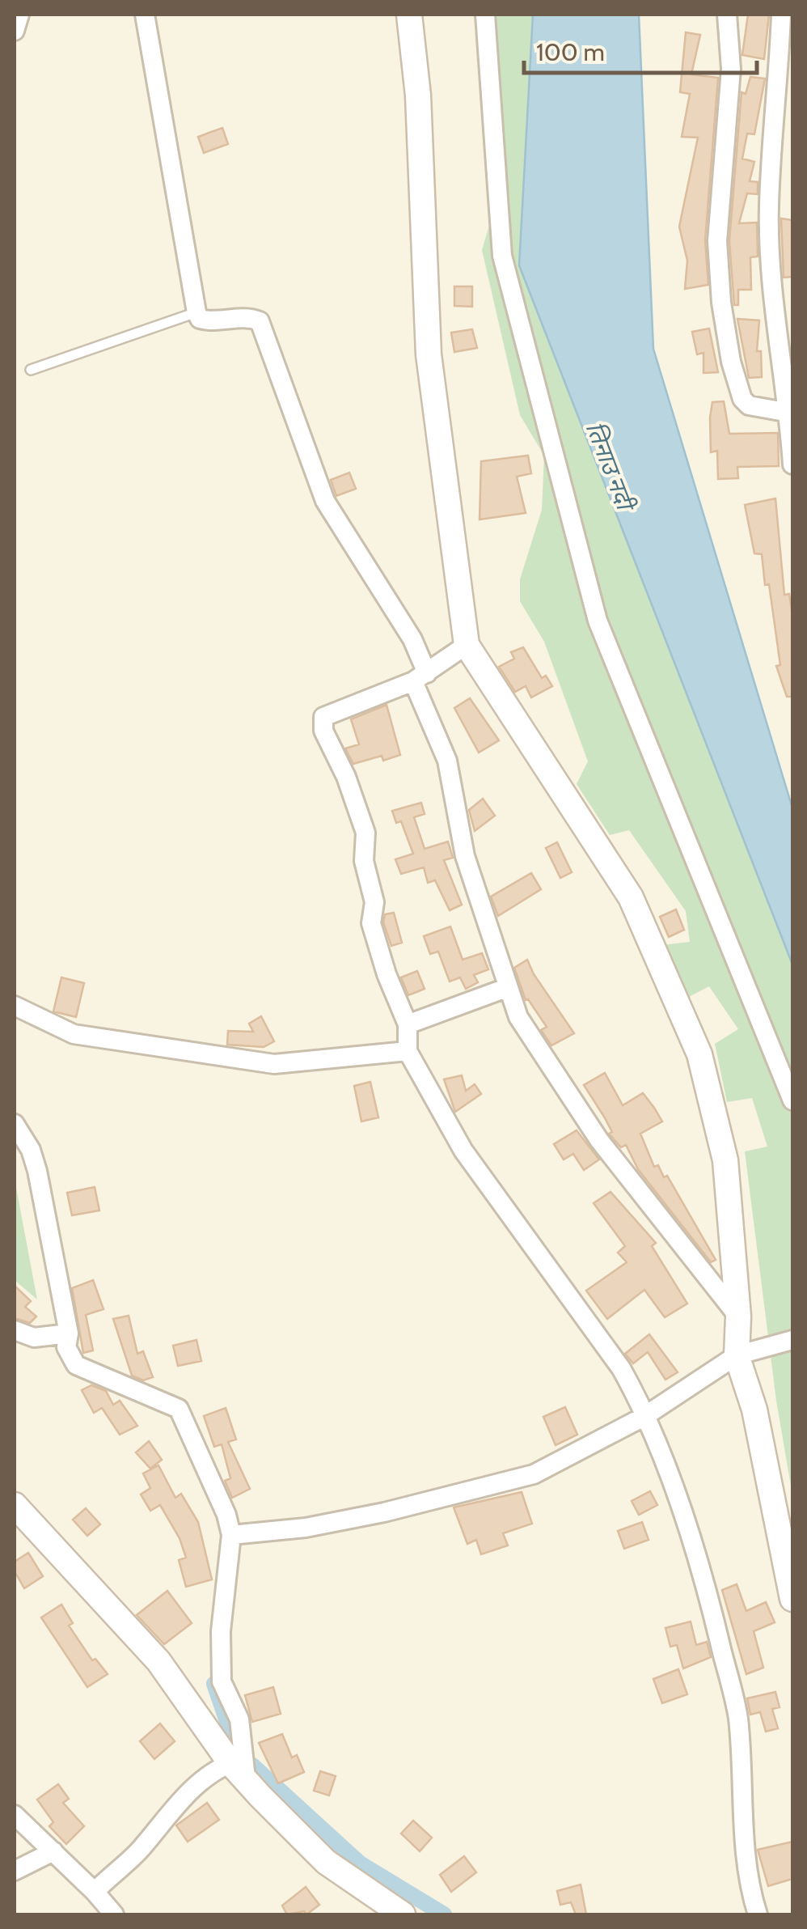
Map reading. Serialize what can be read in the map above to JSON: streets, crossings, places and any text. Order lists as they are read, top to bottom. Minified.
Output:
{"water":["तिनाउ नदी"],"scale_bar":"100 m"}
